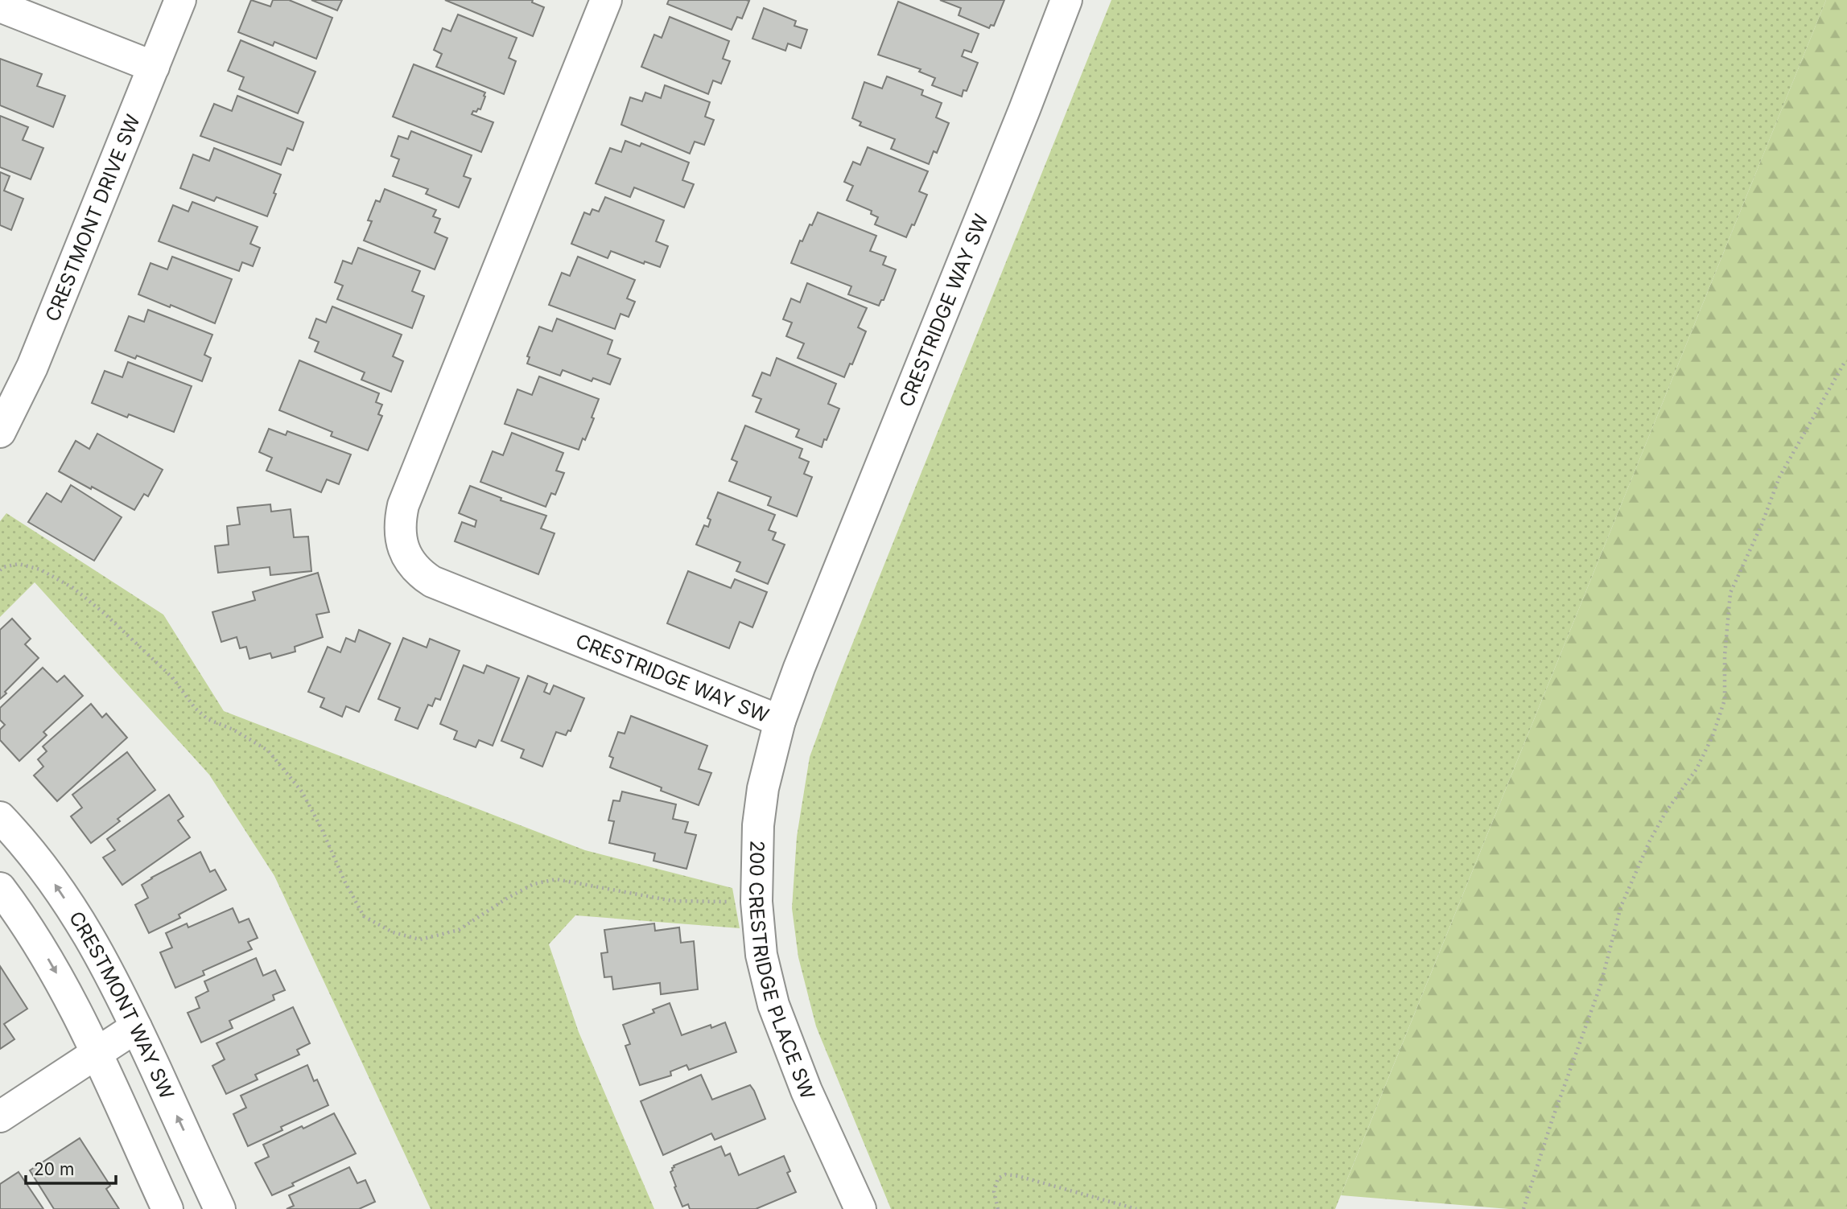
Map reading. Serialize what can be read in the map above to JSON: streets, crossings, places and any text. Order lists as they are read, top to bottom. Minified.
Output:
{"streets":{"street":["CRESTMONT DRIVE SW","CRESTRIDGE WAY SW","200 CRESTRIDGE PLACE SW","CRESTMONT WAY SW"]},"crossings":[["CRESTRIDGE WAY SW","200 CRESTRIDGE PLACE SW"]],"scale_bar":"20 m"}
